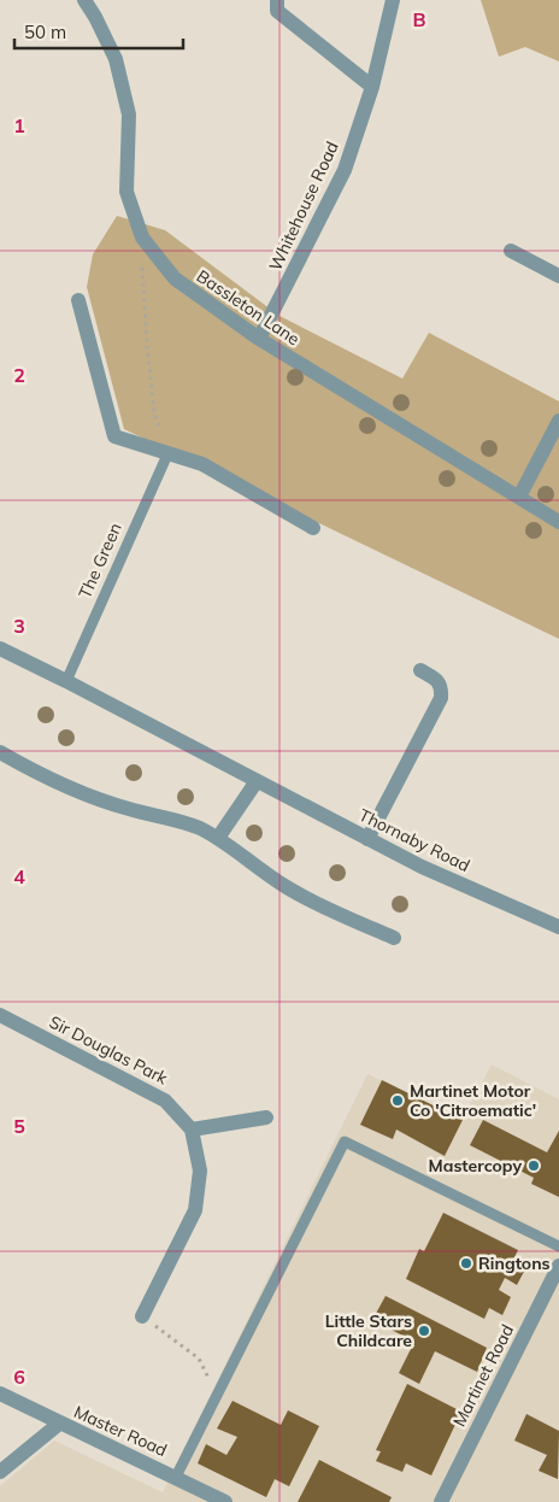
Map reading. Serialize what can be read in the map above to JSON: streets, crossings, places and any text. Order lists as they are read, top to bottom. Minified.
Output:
{"streets":{"street":["Whitehouse Road","Bassleton Lane","Thornaby Road","Sir Douglas Park","Martinet Road","Master Road"],"lane":["The Green"]},"crossings":[["Whitehouse Road","Bassleton Lane"],["The Green","Thornaby Road"]],"places":["Martinet Motor Co 'Citroematic'","Mastercopy","Ringtons","Little Stars Childcare"],"scale_bar":"50 m","grid":{"columns":["B"],"rows":["1","2","3","4","5","6"]}}
